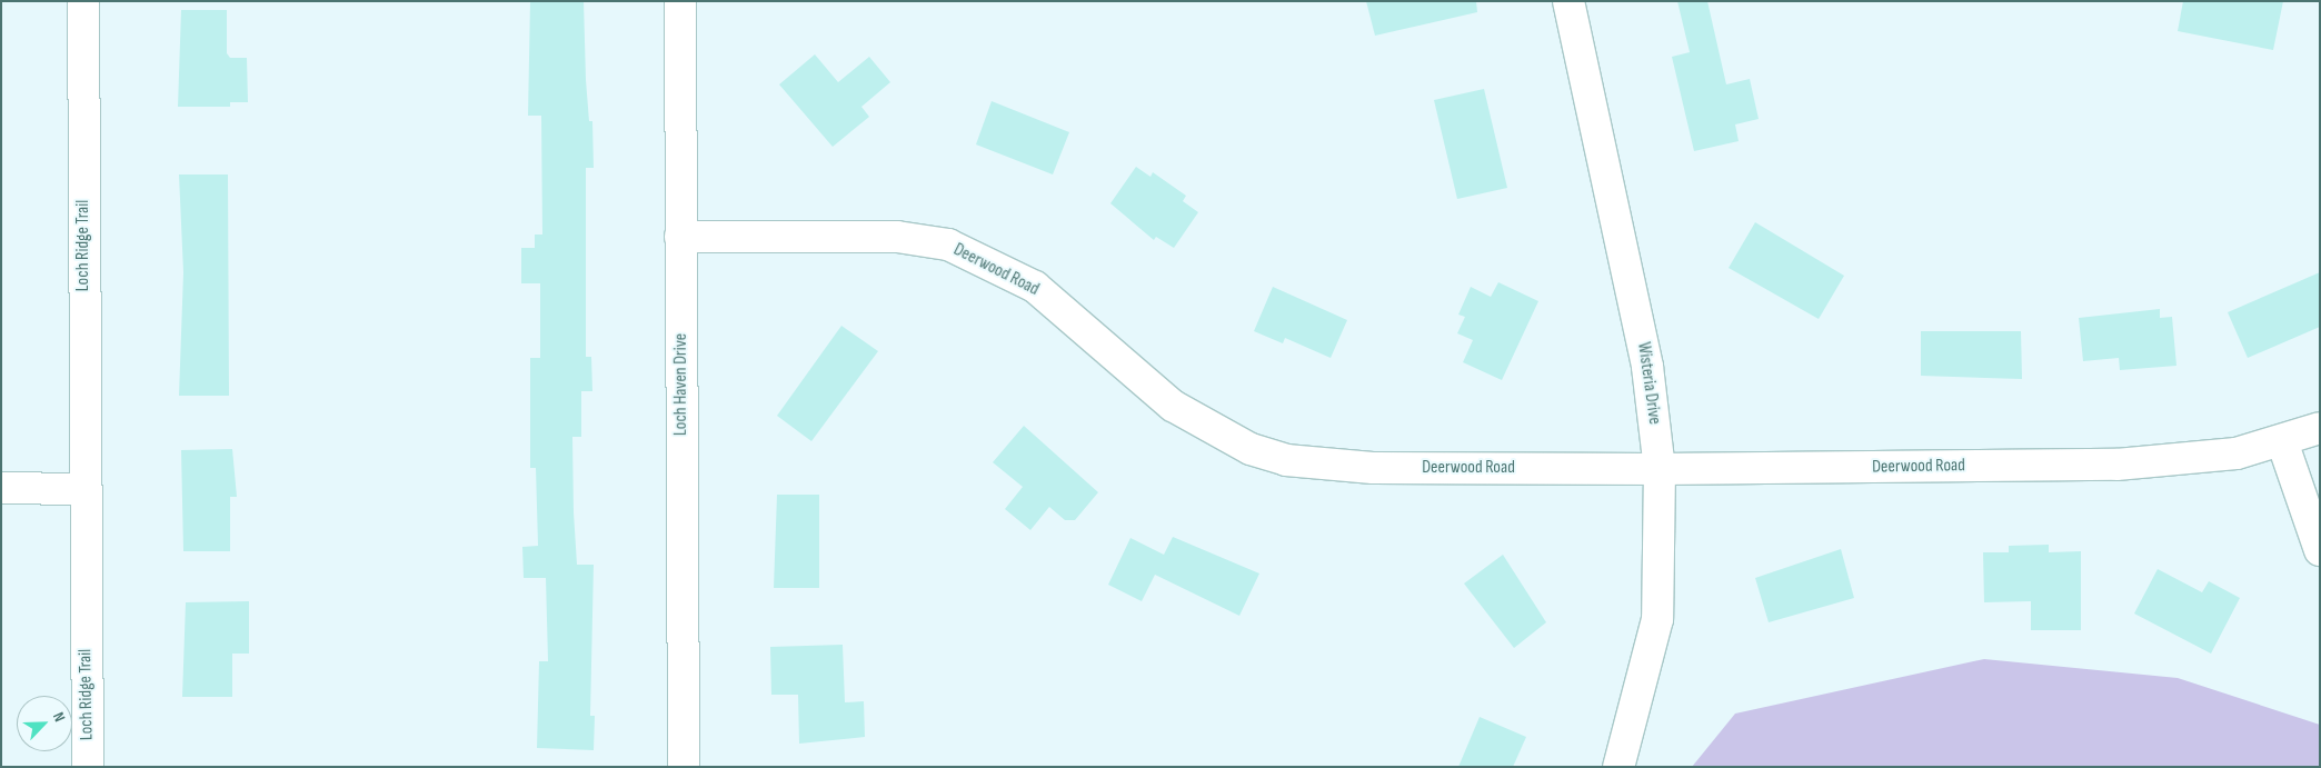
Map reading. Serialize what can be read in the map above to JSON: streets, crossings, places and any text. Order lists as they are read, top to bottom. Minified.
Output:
{"streets":{"street":["Loch Ridge Trail","Deerwood Road","Wisteria Drive","Loch Haven Drive"]},"crossings":[["Deerwood Road","Wisteria Drive"],["Deerwood Road","Loch Haven Drive"]],"north":"top right"}
